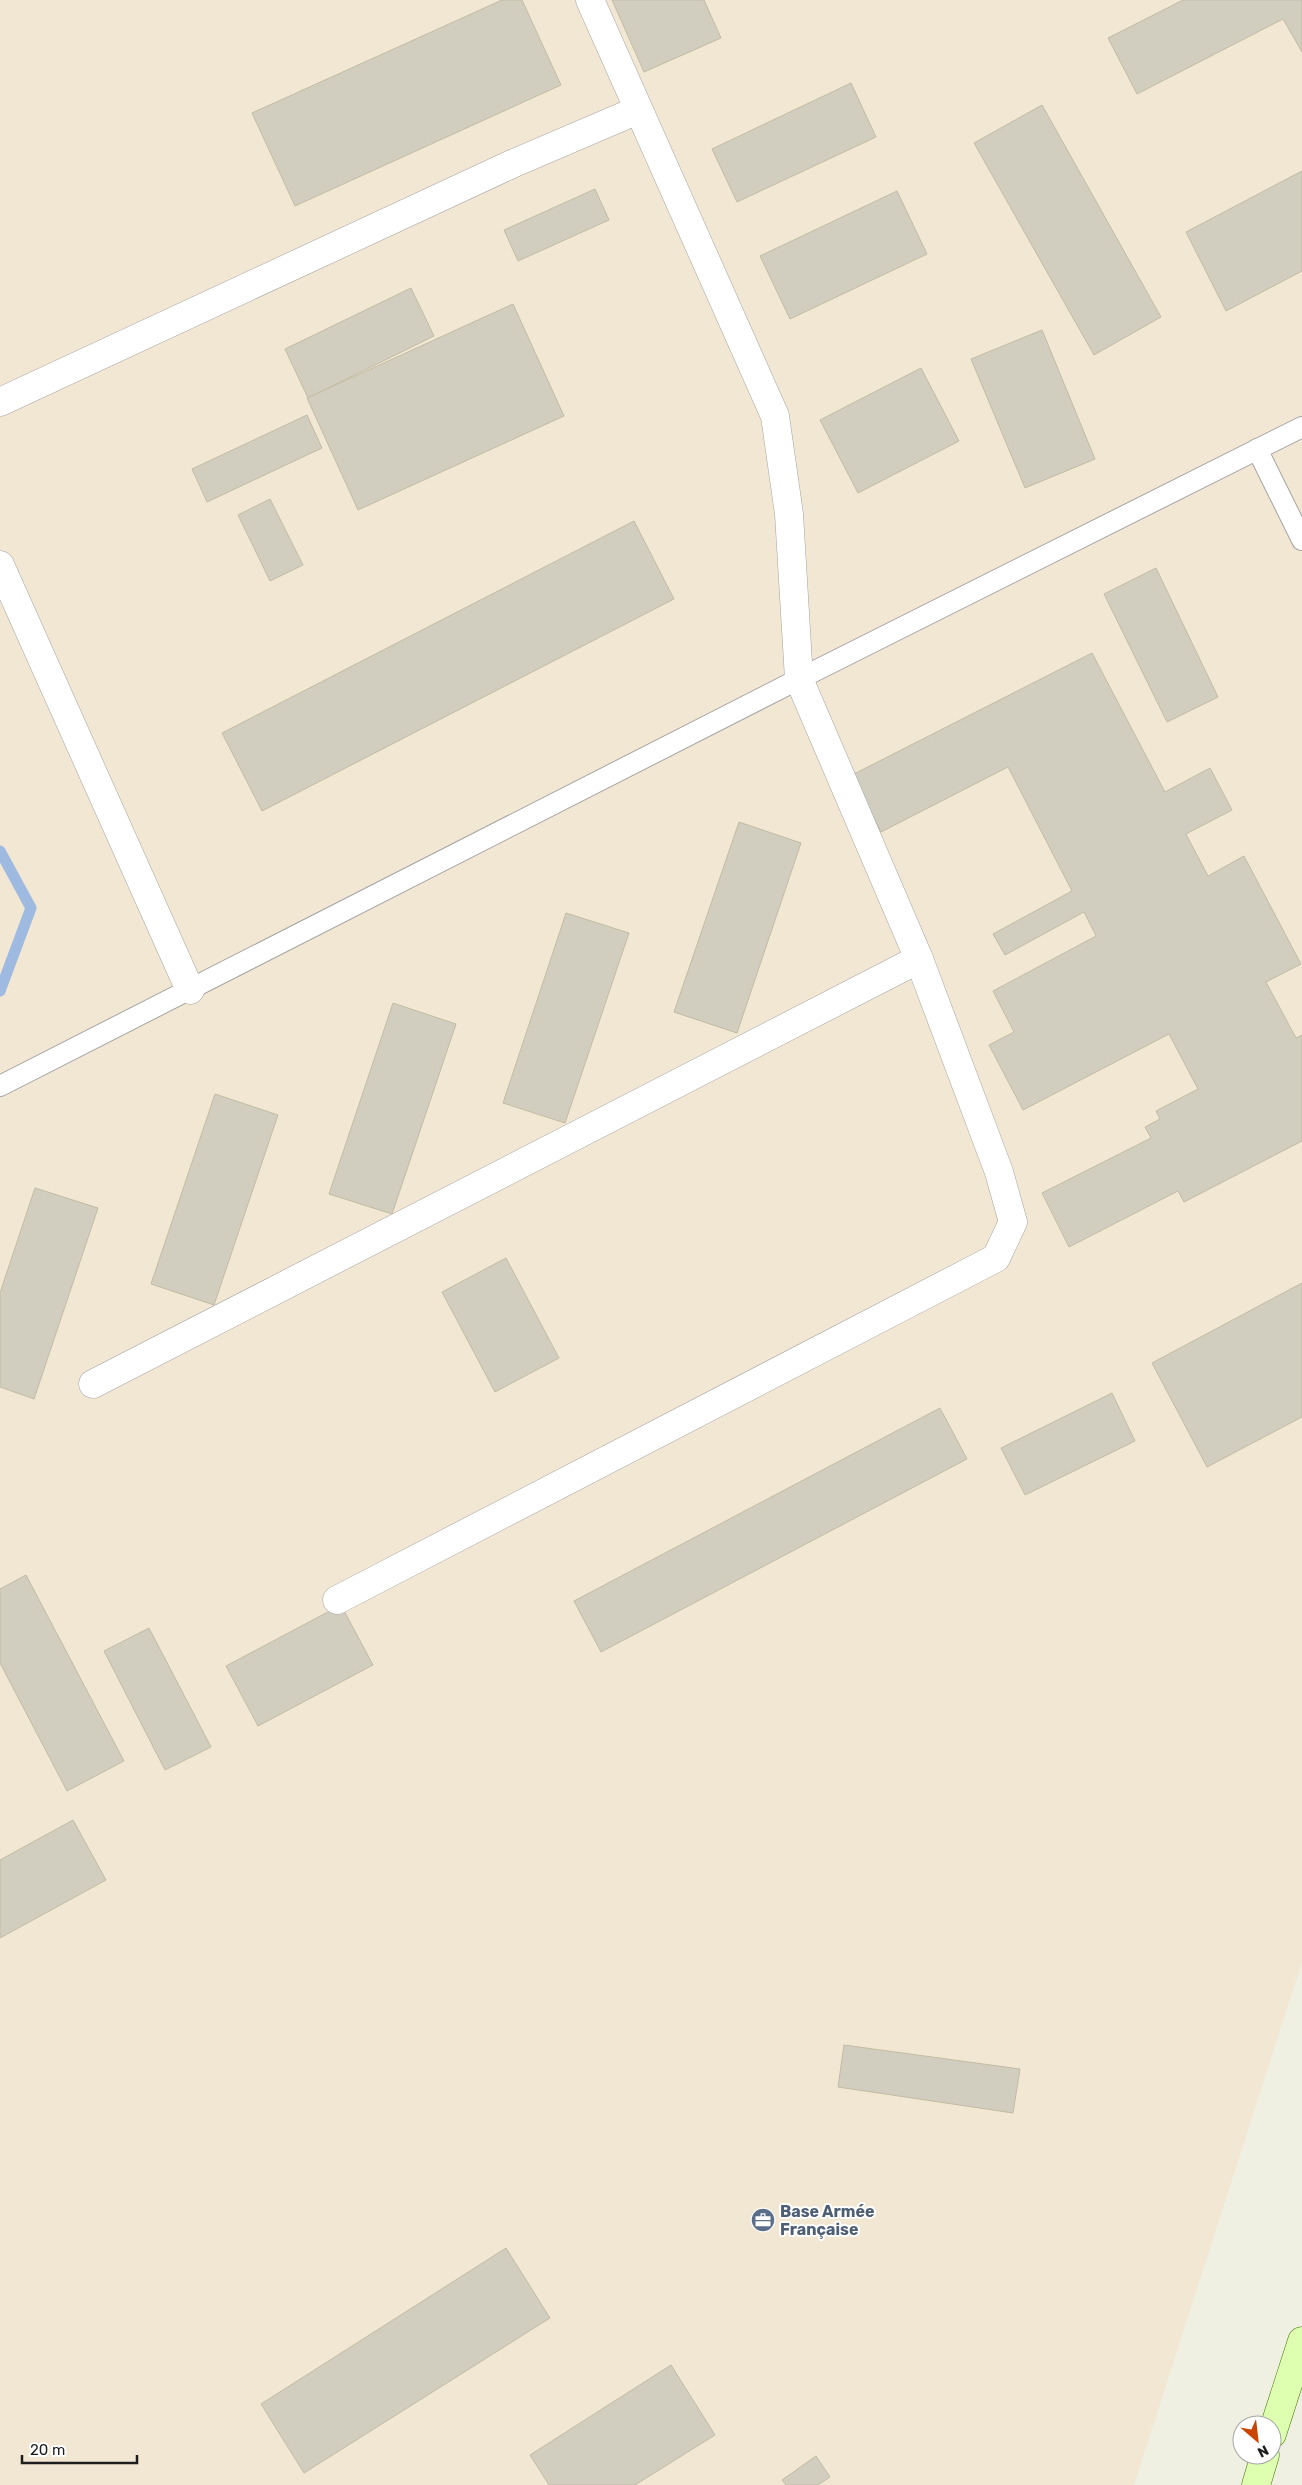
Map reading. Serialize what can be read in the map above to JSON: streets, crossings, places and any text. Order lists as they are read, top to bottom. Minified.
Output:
{"places":{"office":["Base Armée Française"]},"scale_bar":"20 m","north":"bottom right"}
